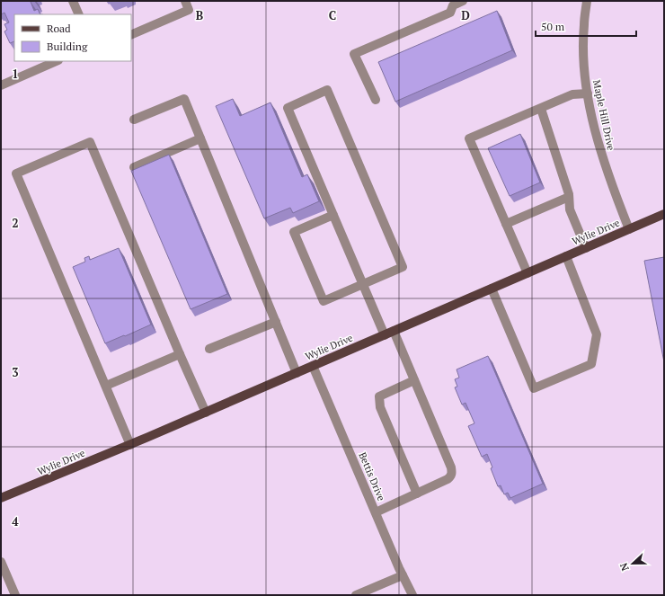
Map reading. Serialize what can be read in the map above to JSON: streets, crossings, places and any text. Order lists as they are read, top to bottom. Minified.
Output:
{"streets":{"main road":["Wylie Drive"],"street":["Maple Hill Drive","Bettis Drive"]},"crossings":[["Maple Hill Drive","Wylie Drive"],["Wylie Drive","Bettis Drive"]],"legend":["Road","Building"],"scale_bar":"50 m","north":"left","grid":{"columns":["B","C","D"],"rows":["1","2","3","4"]}}
